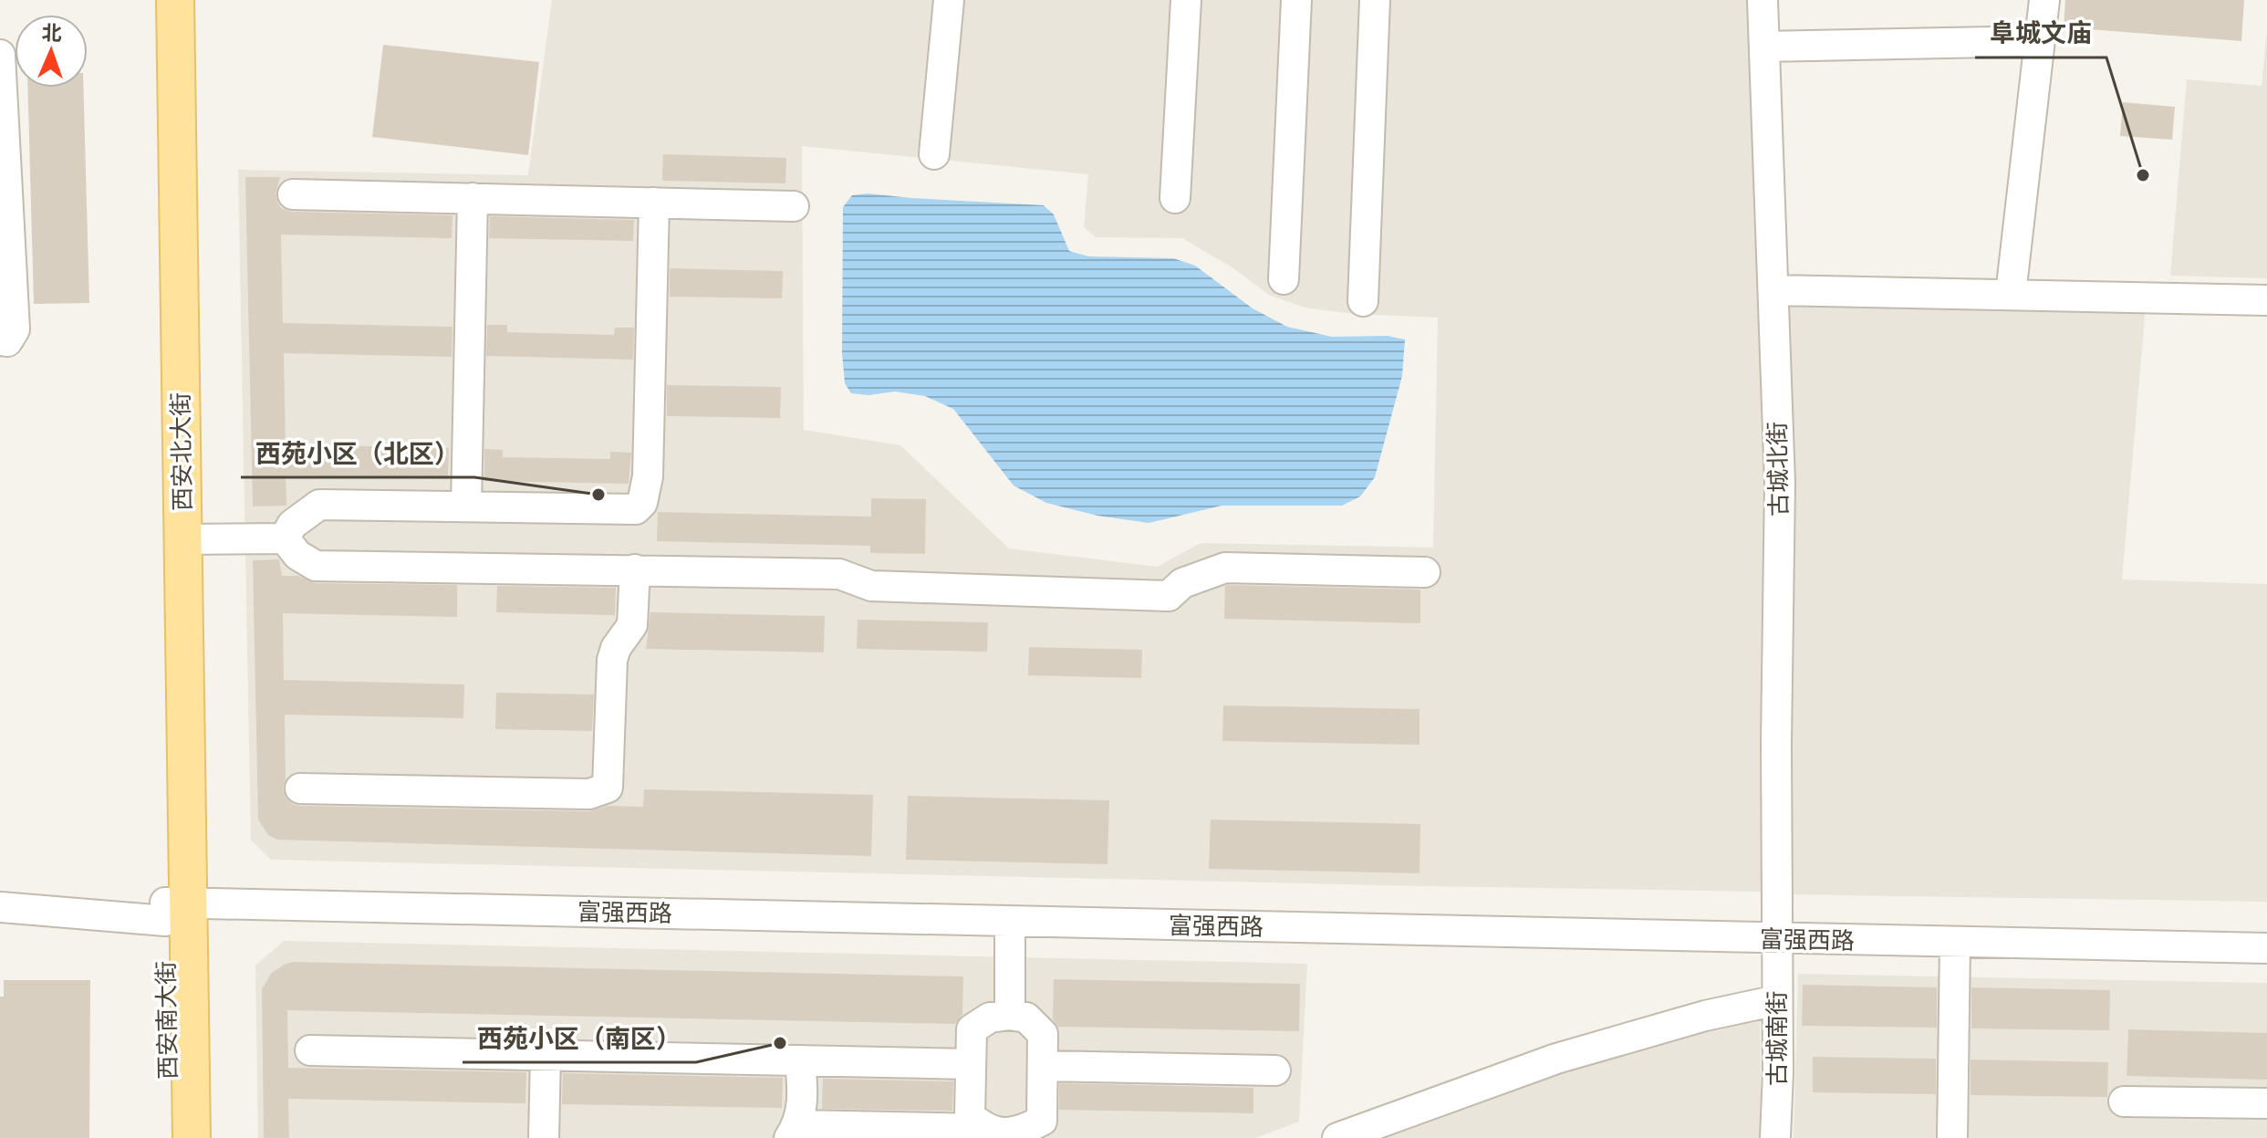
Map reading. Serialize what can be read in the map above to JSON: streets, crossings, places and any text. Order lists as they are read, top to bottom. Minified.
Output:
{"streets":{"main road":["西安北大街","西安南大街"],"street":["古城北街","富强西路","古城南街"]},"crossings":[["西安北大街","富强西路"],["西安北大街","西安南大街"],["古城北街","富强西路"],["古城北街","古城南街"],["富强西路","西安南大街"],["富强西路","古城南街"]],"places":["阜城文庙","西苑小区（北区）","西苑小区（南区）"],"north":"top"}
